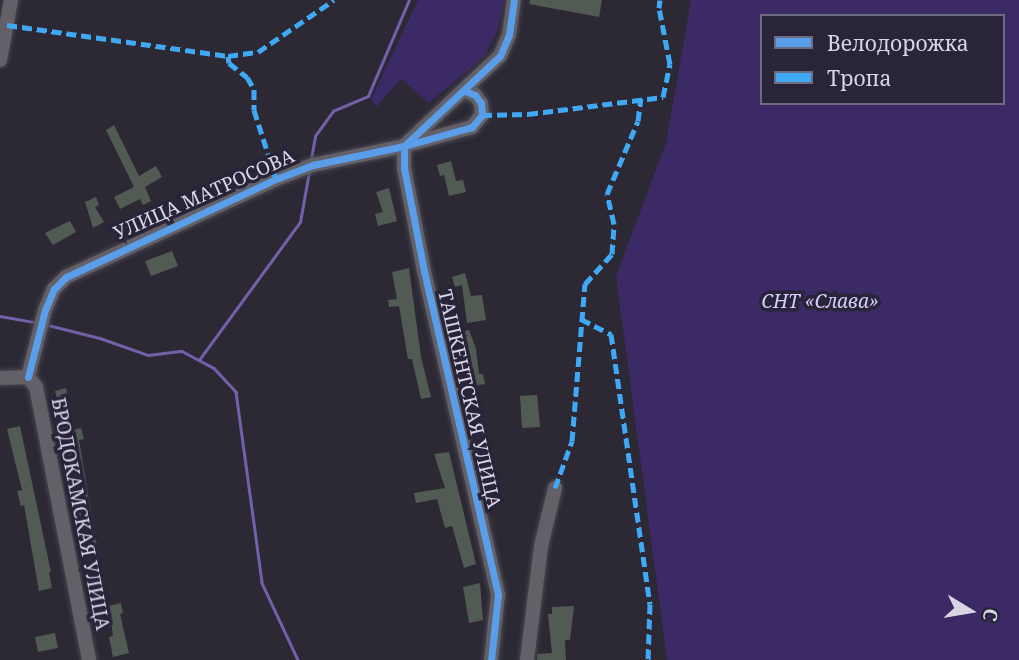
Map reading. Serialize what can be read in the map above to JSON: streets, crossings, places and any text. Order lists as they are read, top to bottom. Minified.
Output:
{"streets":{"street":["УЛИЦА МАТРОСОВА","ТАШКЕНТСКАЯ УЛИЦА","БРОДОКАМСКАЯ УЛИЦА"]},"crossings":[["УЛИЦА МАТРОСОВА","ТАШКЕНТСКАЯ УЛИЦА"],["УЛИЦА МАТРОСОВА","БРОДОКАМСКАЯ УЛИЦА"]],"parks":["СНТ «Слава»"],"legend":["Велодорожка","Тропа"],"north":"right"}
